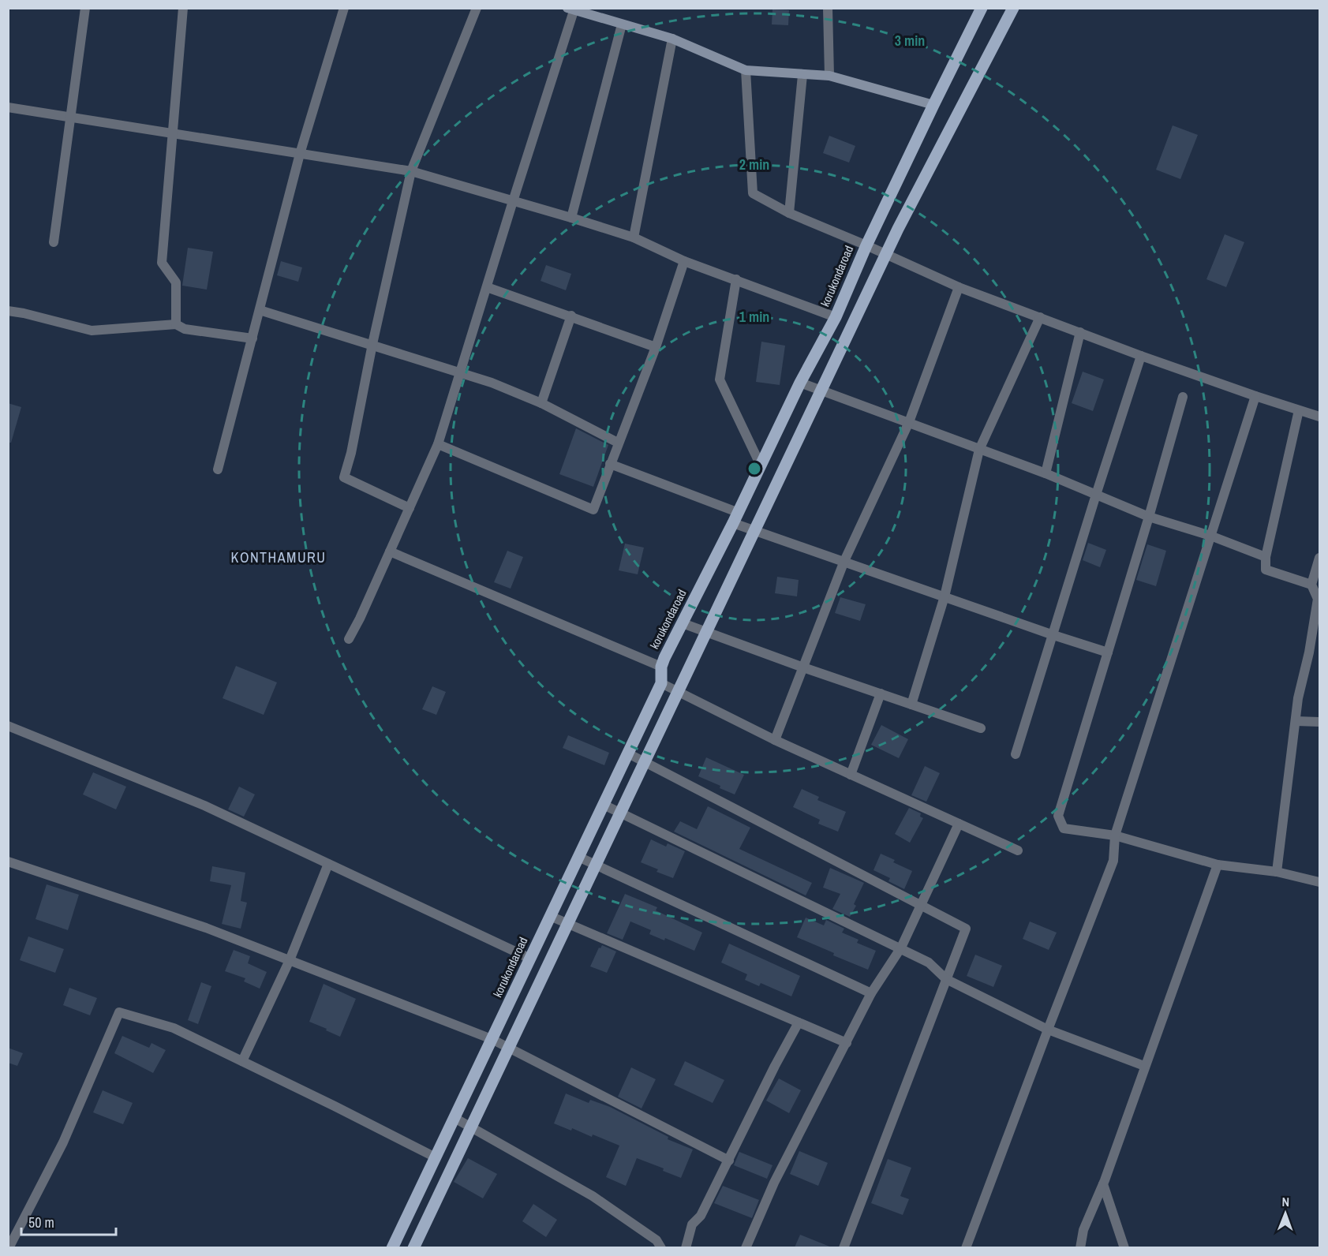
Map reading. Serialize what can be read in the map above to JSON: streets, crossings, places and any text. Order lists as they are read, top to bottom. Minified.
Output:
{"streets":{"main road":["korukondaroad"]},"districts":["KONTHAMURU"],"scale_bar":"50 m","north":"top","rings":["3 min","2 min","1 min"]}
